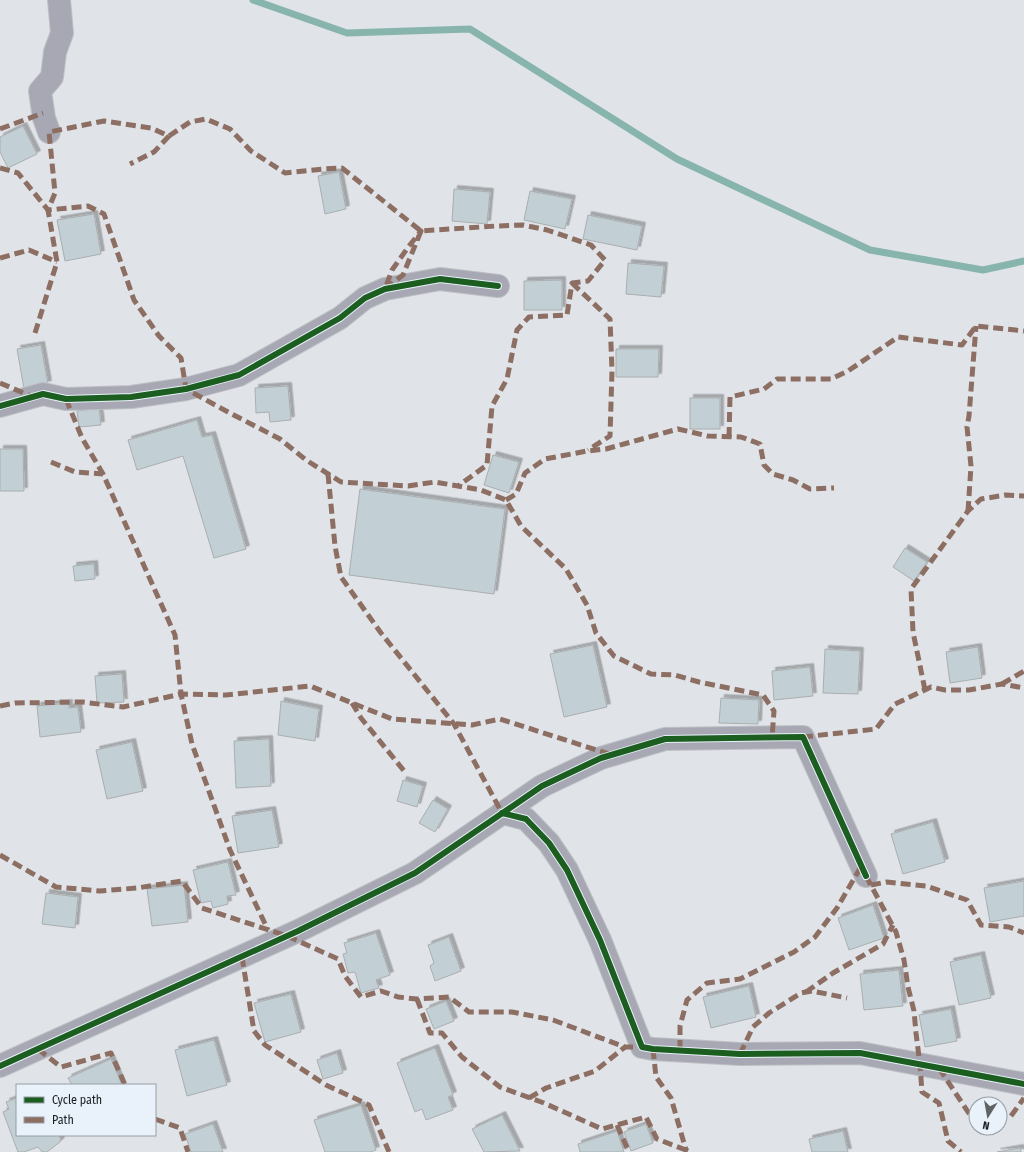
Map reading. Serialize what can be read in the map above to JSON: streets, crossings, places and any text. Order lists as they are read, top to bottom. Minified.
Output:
{"legend":["Cycle path","Path"],"north":"bottom"}
